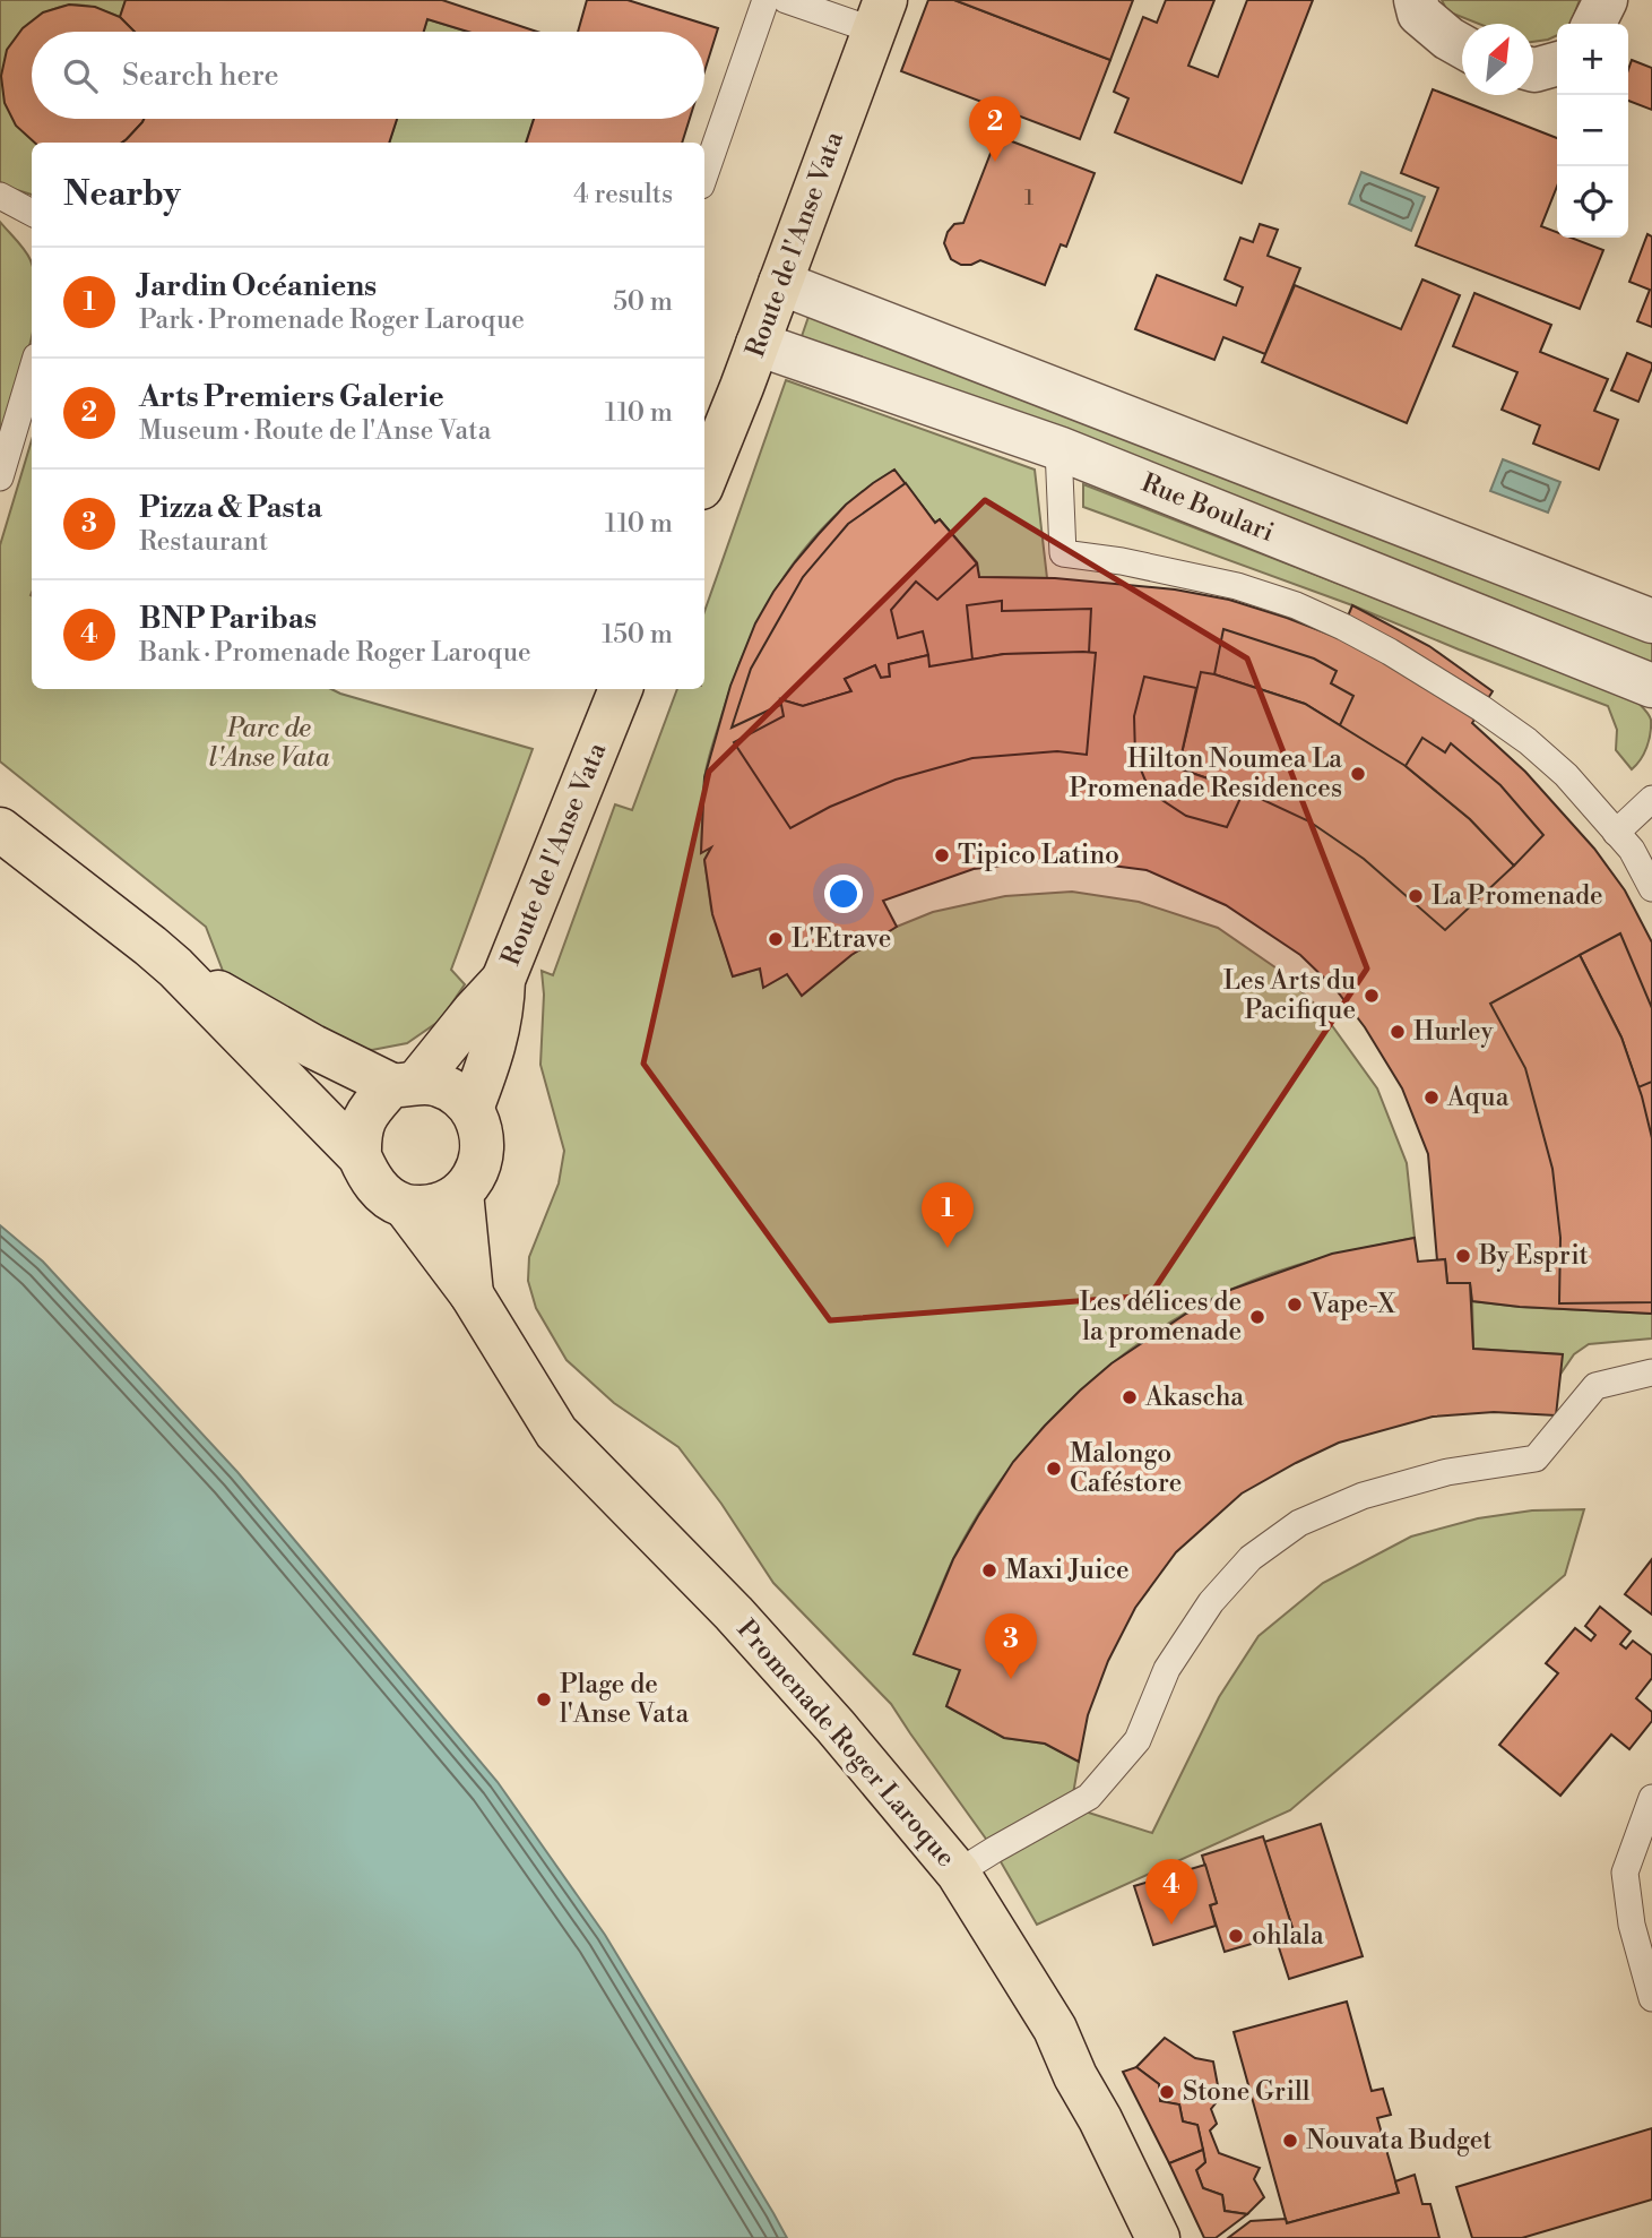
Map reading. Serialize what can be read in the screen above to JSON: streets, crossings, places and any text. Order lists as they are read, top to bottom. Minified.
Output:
{"streets":{"main road":["Route de l'Anse Vata","Promenade Roger Laroque"],"street":["Rue Boulari"]},"crossings":[["Route de l'Anse Vata","Rue Boulari"],["Route de l'Anse Vata","Promenade Roger Laroque"]],"parks":["Parc de l'Anse Vata"],"places":["Hilton Noumea La Promenade Residences","Tipico Latino","La Promenade","L'Etrave","Les Arts du Pacifique","Hurley","Aqua","By Esprit","Vape-X","Les délices de la promenade","Akascha","Malongo Caféstore","Maxi Juice","Plage de l'Anse Vata","ohlala","Stone Grill","Nouvata Budget"],"house_numbers":["1"],"north":"top right","page":{"map_buttons":["+","−"],"search":"Search here","pins":["2","1","3","4"],"heading":["Nearby","4 results"],"list":[{"mark":"1","name":"Jardin Océaniens","note":"Park · Promenade Roger Laroque","value":"50 m"},{"mark":"2","name":"Arts Premiers Galerie","note":"Museum · Route de l'Anse Vata","value":"110 m"},{"mark":"3","name":"Pizza & Pasta","note":"Restaurant","value":"110 m"},{"mark":"4","name":"BNP Paribas","note":"Bank · Promenade Roger Laroque","value":"150 m"}]}}
